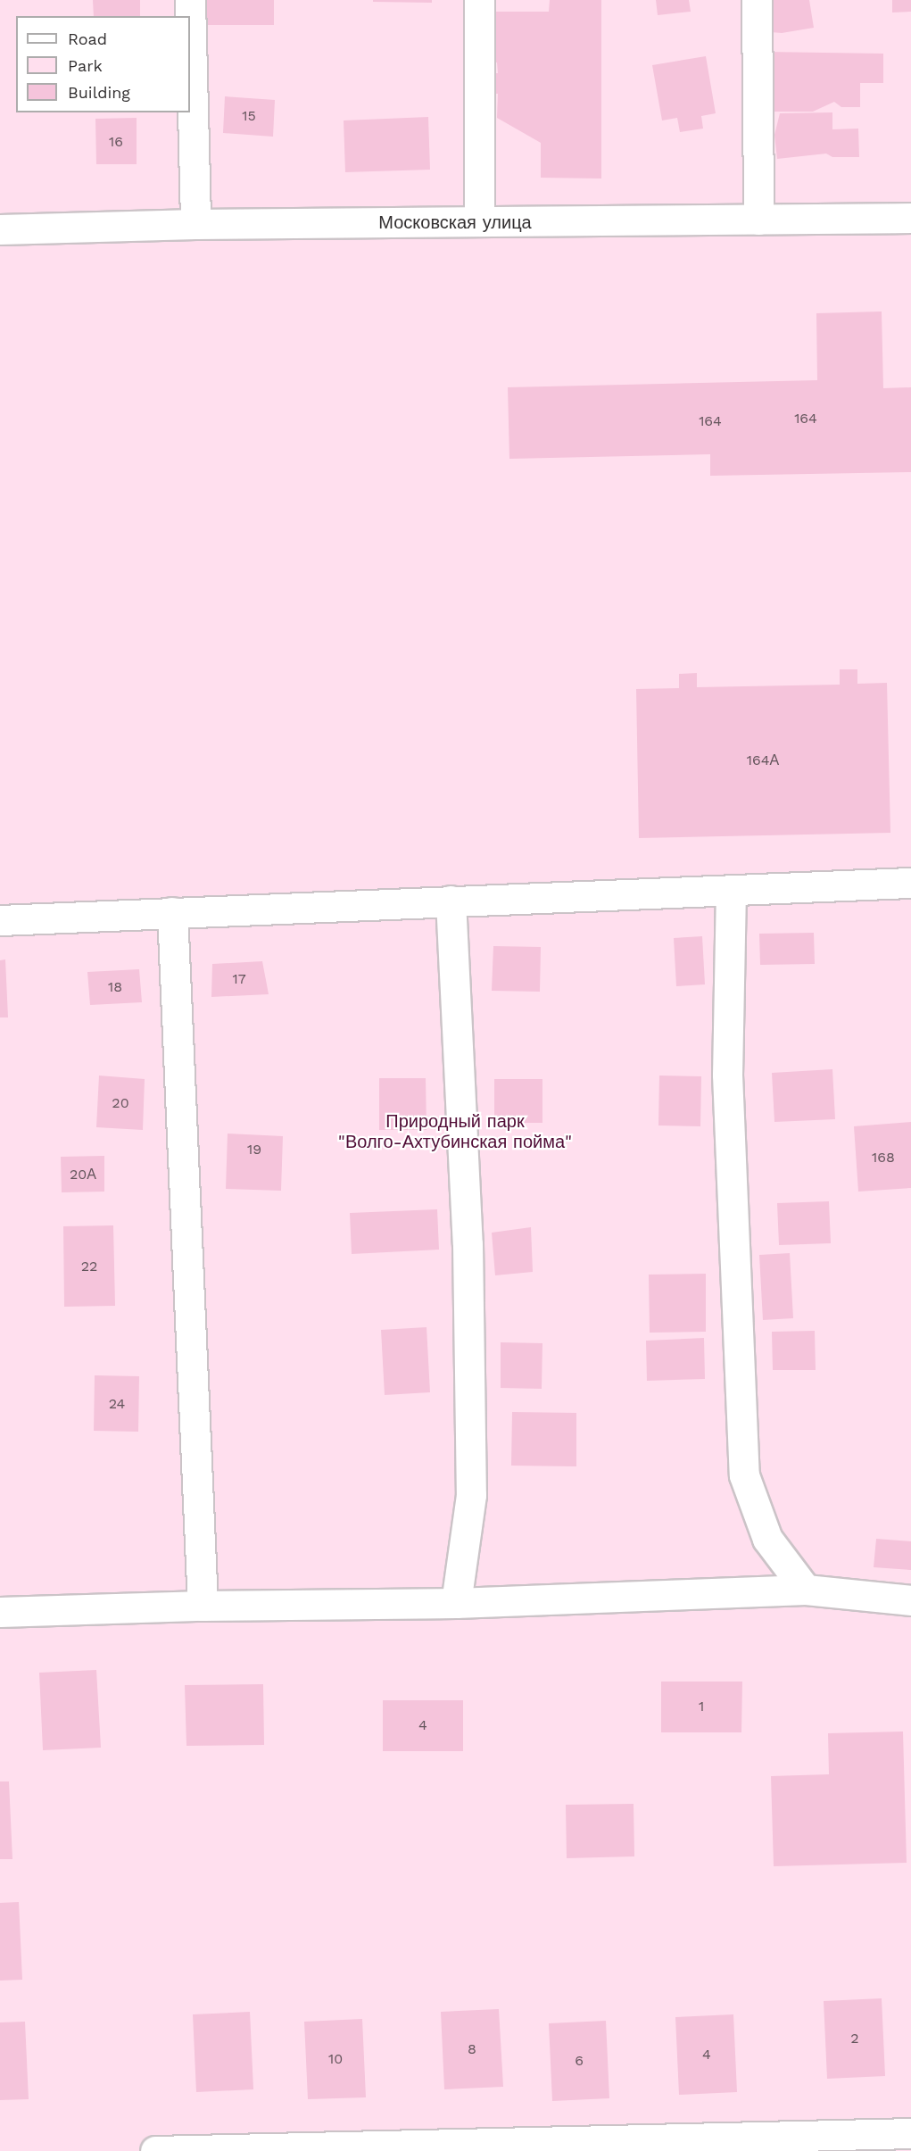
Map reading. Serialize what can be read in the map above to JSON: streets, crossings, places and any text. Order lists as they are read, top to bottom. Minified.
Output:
{"streets":{"street":["Московская улица"]},"parks":["Природный парк \"Волго-Ахтубинская пойма\""],"house_numbers":["15","16","164","164","164А","17","18","20","19","168","20А","22","24","1","4","2","8","4","10","6"],"legend":["Road","Park","Building"]}
